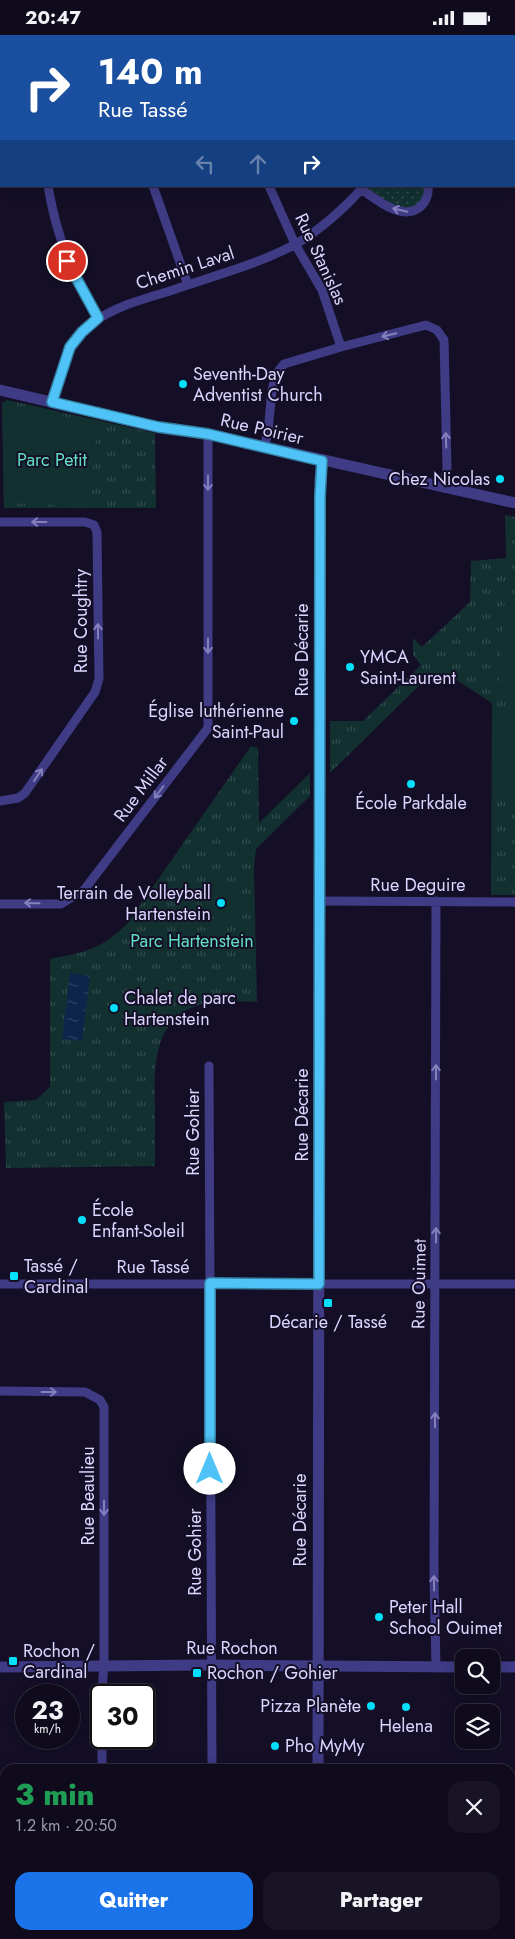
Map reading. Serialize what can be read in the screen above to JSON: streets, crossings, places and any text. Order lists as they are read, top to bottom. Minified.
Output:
{"streets":{"street":["Rue Stanislas","Chemin Laval","Rue Poirier","Rue Coughtry","Rue Décarie","Rue Millar","Rue Deguire","Rue Gohier","Rue Tassé","Rue Ouimet","Rue Beaulieu","Rue Rochon"]},"crossings":[["Rue Stanislas","Chemin Laval"],["Chemin Laval","Rue Poirier"],["Rue Poirier","Rue Décarie"],["Rue Poirier","Rue Millar"],["Rue Décarie","Rue Deguire"],["Rue Décarie","Rue Tassé"],["Rue Décarie","Rue Rochon"],["Rue Deguire","Rue Ouimet"],["Rue Gohier","Rue Tassé"],["Rue Gohier","Rue Rochon"],["Rue Tassé","Rue Ouimet"],["Rue Ouimet","Rue Rochon"],["Rue Beaulieu","Rue Rochon"]],"one_way":["Rue Millar","Rue Ouimet"],"parks":["Parc Petit","Parc Hartenstein"],"places":{"other":["Seventh-Day Adventist Church","Chez Nicolas","YMCA Saint-Laurent","Église luthérienne Saint-Paul","École Parkdale","Terrain de Volleyball Hartenstein","Chalet de parc Hartenstein","École Enfant-Soleil","Peter Hall School Ouimet","Pizza Planète","Helena","Pho MyMy"],"transit":["Tassé / Cardinal","Décarie / Tassé","Rochon / Cardinal","Rochon / Gohier"]},"page":{"status":"20:47","turn":["140 m","Rue Tassé"],"speed":"23 km/h","limit":"30","heading":["3 min","1.2 km · 20:50"],"buttons":["Quitter","Partager"]}}
